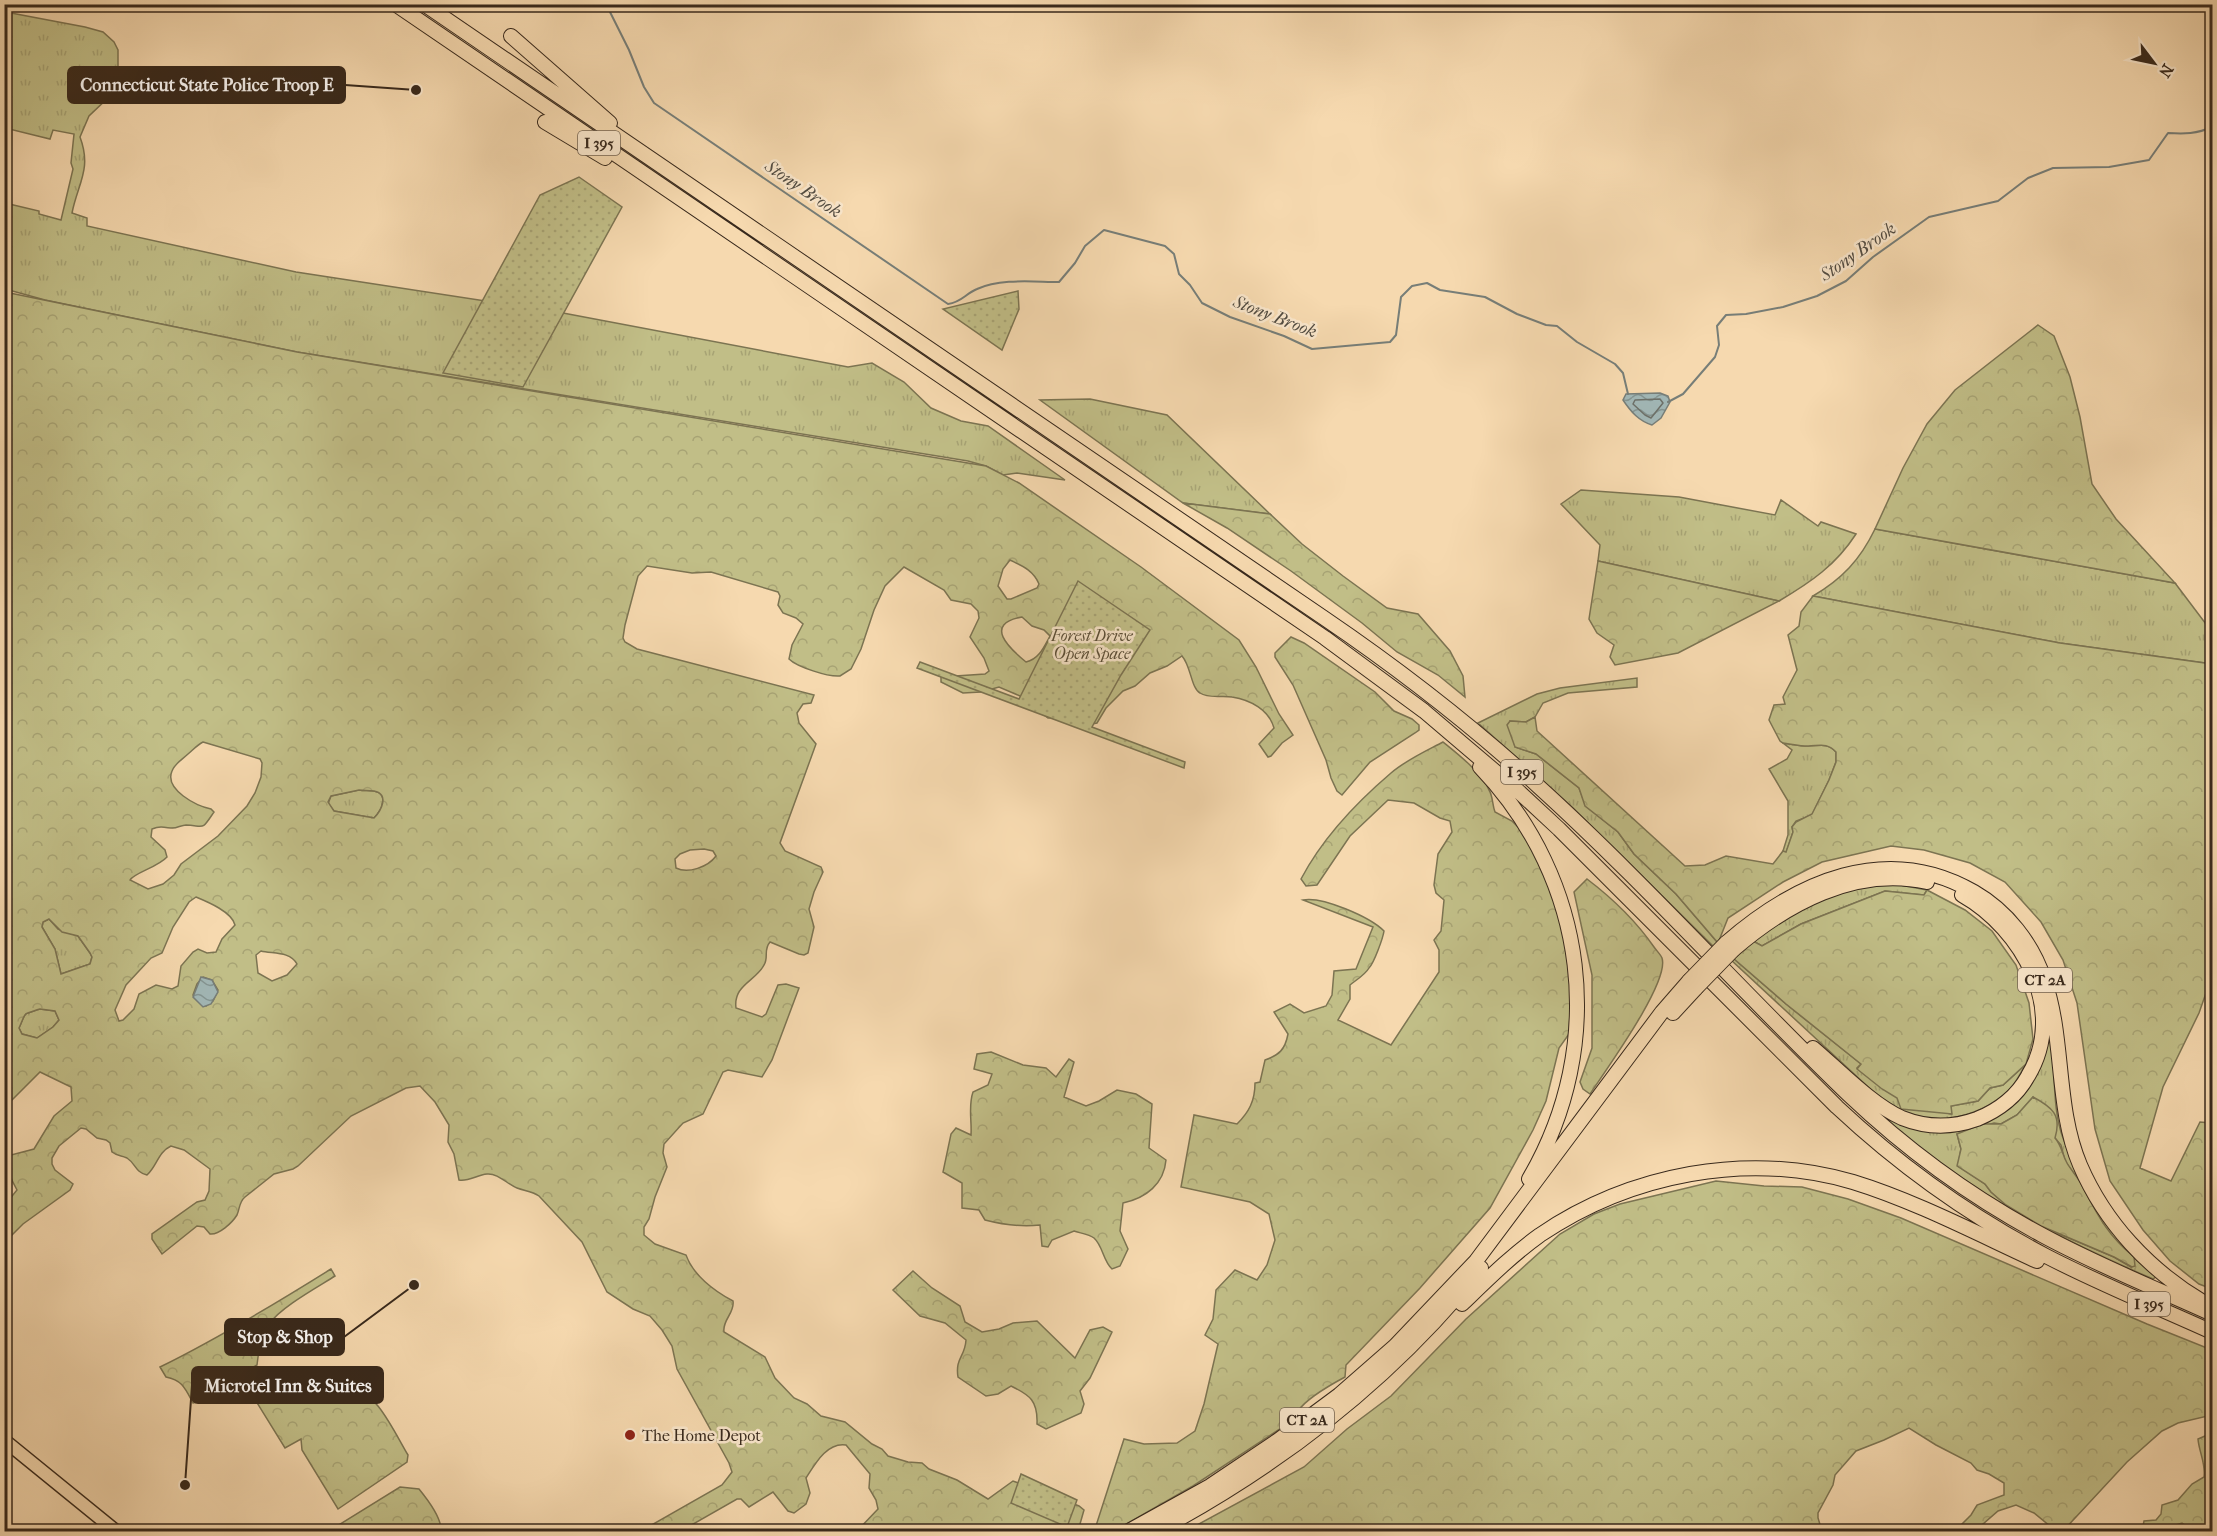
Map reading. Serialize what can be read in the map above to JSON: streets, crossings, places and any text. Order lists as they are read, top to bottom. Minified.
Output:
{"streets":{"highway":["I 395","CT 2A"]},"crossings":[["I 395","CT 2A"]],"water":["Stony Brook"],"parks":["Forest Drive Open Space"],"places":["Connecticut State Police Troop E","Stop & Shop","The Home Depot","Microtel Inn & Suites"],"north":"bottom right"}
